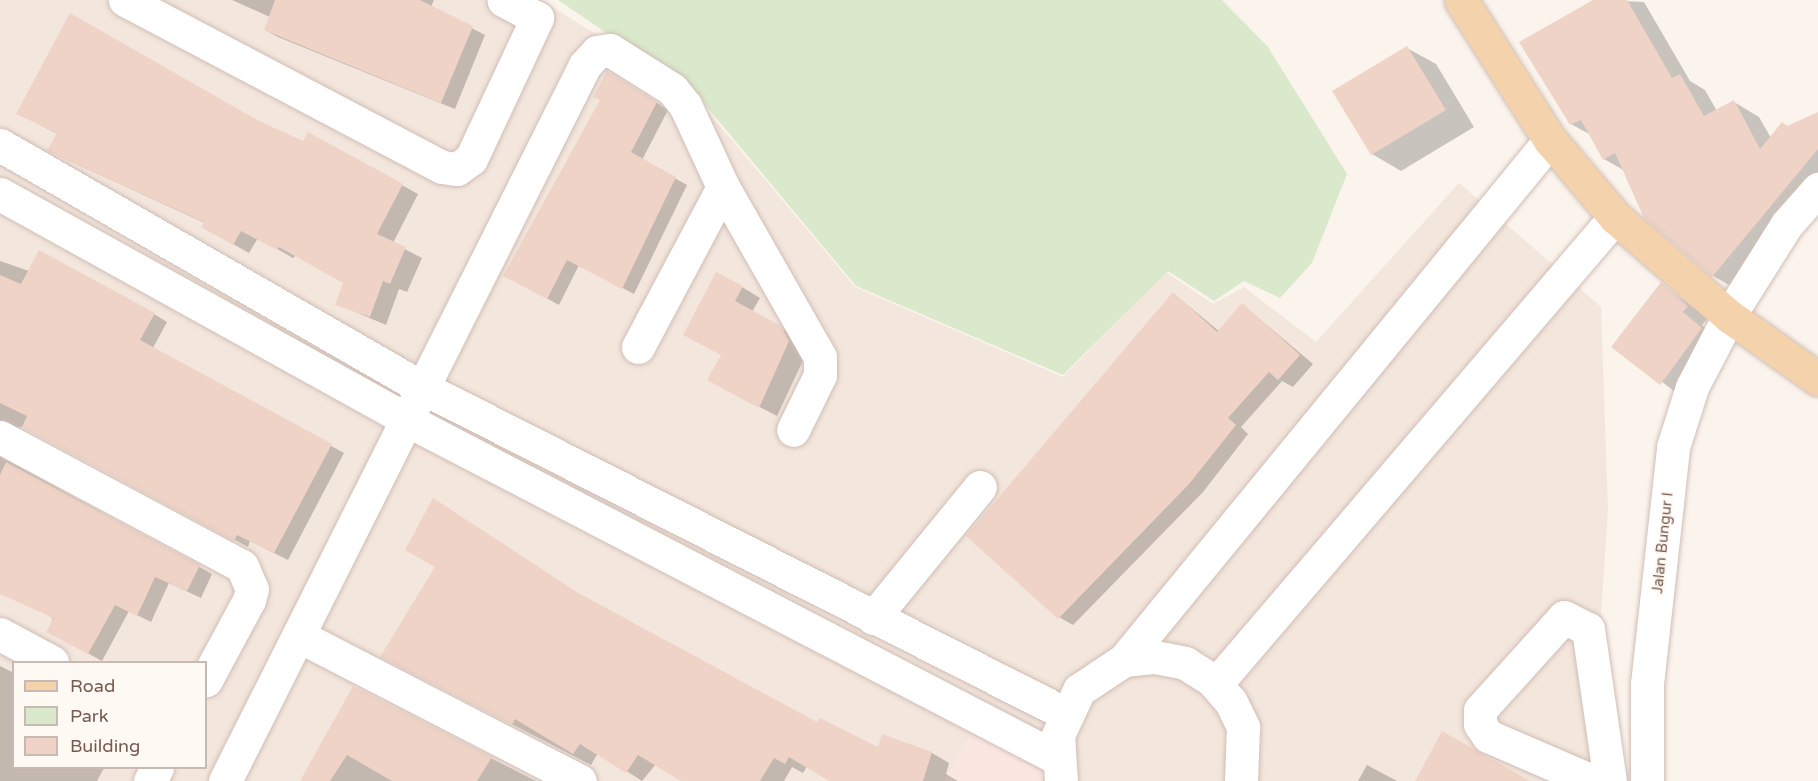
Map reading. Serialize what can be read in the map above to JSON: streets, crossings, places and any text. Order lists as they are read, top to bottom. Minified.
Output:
{"streets":{"street":["Jalan Bungur I"]},"legend":["Road","Park","Building"]}
